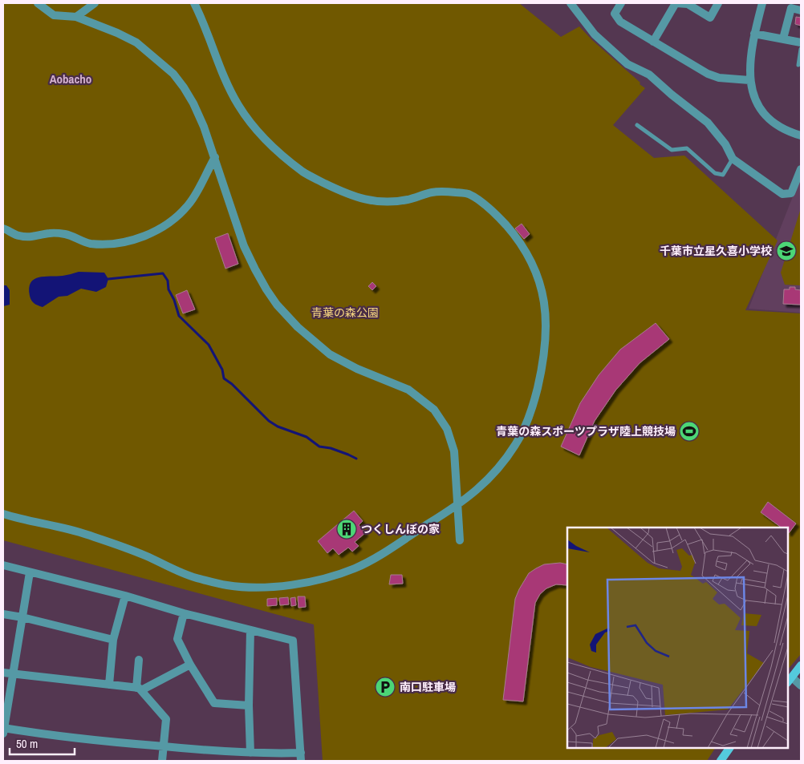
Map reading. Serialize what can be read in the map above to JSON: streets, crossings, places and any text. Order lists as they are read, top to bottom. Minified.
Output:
{"districts":["Aobacho"],"parks":["青葉の森公園"],"places":{"school or university":["千葉市立星久喜小学校"],"sports":["青葉の森スポーツプラザ陸上競技場"],"building":["つくしんぼの家"],"parking":["南口駐車場"]},"scale_bar":"50 m"}
